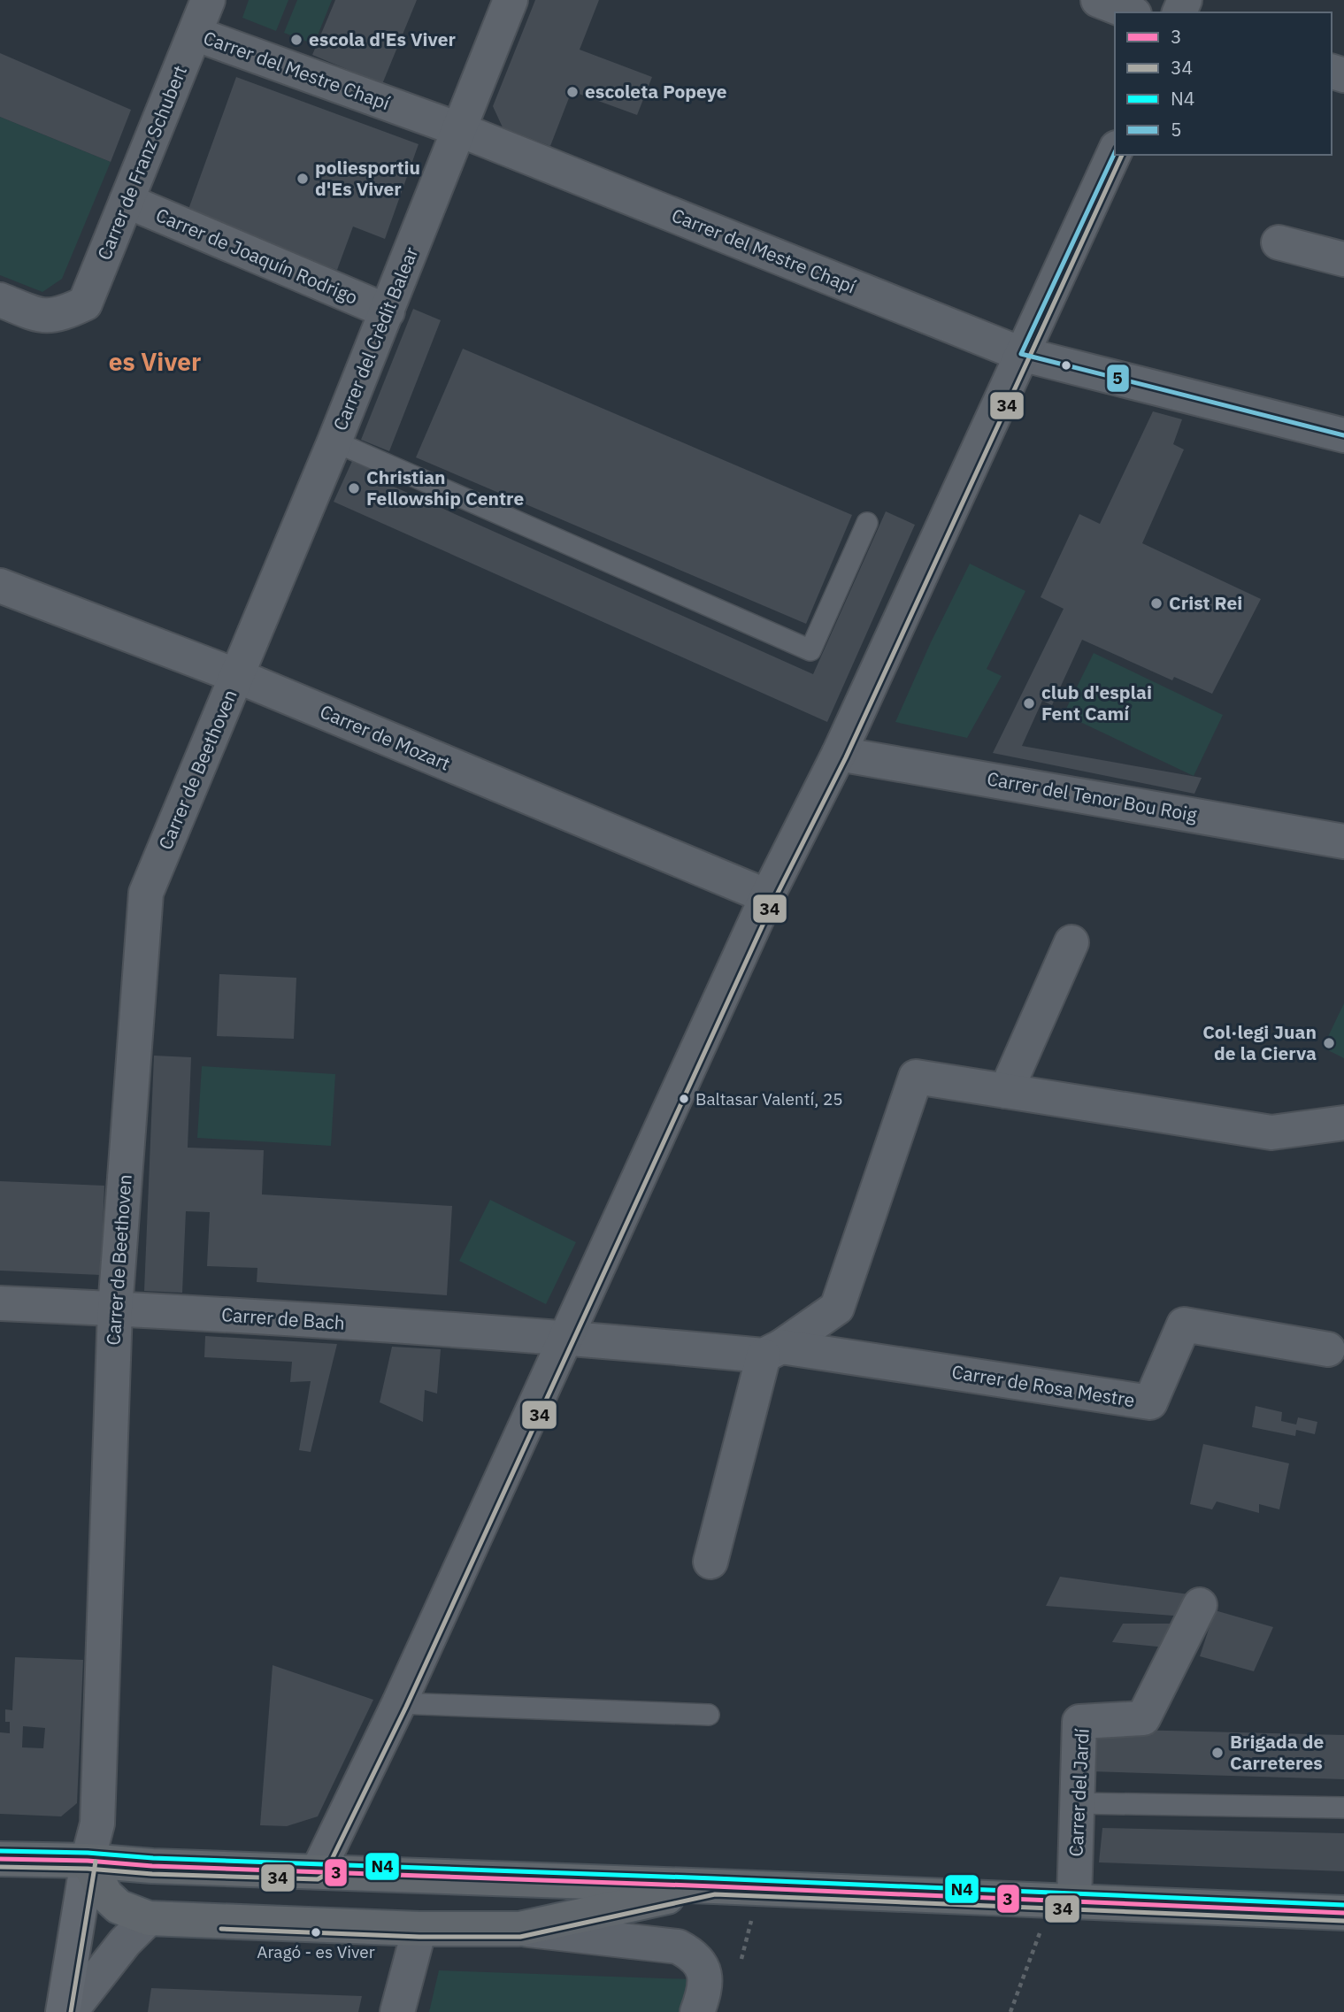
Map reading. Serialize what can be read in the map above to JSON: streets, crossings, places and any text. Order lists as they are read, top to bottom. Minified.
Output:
{"streets":{"street":["Carrer del Mestre Chapí","Carrer de Franz Schubert","Carrer de Joaquín Rodrigo","Carrer del Crèdit Balear","Carrer de Mozart","Carrer de Beethoven","Carrer del Tenor Bou Roig","Carrer de Bach","Carrer de Rosa Mestre","Carrer del Jardí"]},"crossings":[["Carrer del Mestre Chapí","Carrer de Franz Schubert"],["Carrer del Mestre Chapí","Carrer del Crèdit Balear"],["Carrer de Franz Schubert","Carrer de Joaquín Rodrigo"],["Carrer de Joaquín Rodrigo","Carrer del Crèdit Balear"],["Carrer del Crèdit Balear","Carrer de Mozart"],["Carrer del Crèdit Balear","Carrer de Beethoven"],["Carrer de Mozart","Carrer de Beethoven"],["Carrer de Beethoven","Carrer de Bach"],["Carrer de Bach","Carrer de Rosa Mestre"]],"districts":["es Viver"],"places":["escola d'Es Viver","escoleta Popeye","poliesportiu d'Es Viver","Christian Fellowship Centre","Crist Rei","club d'esplai Fent Camí","Col·legi Juan de la Cierva","Baltasar Valentí, 25","Brigada de Carreteres","Aragó - es Viver"],"lines":["transit line 5","transit line 34","transit line N4","transit line 3"],"legend":["3","34","N4","5"]}
